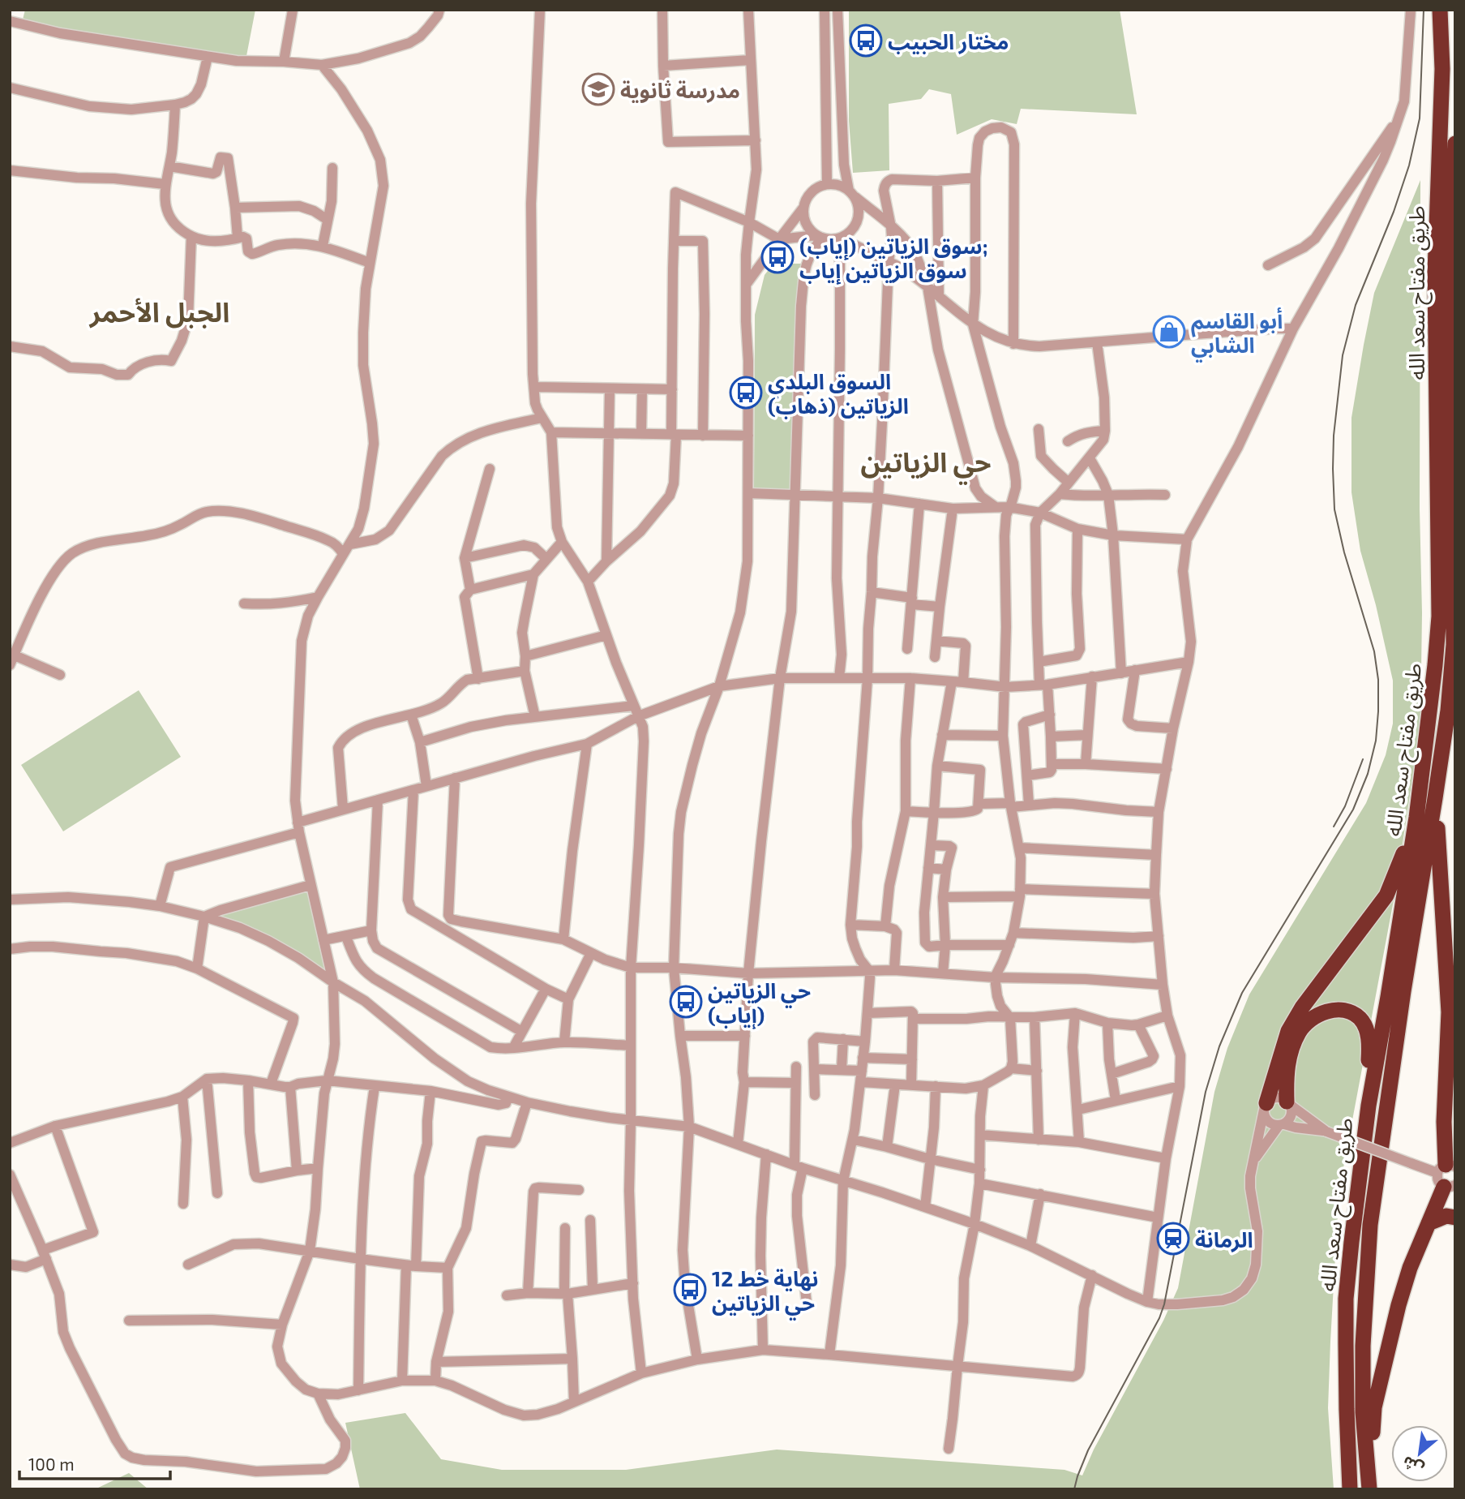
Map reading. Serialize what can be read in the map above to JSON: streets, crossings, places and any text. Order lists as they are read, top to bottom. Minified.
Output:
{"streets":{"highway":["طريق مفتاح سعد الله"]},"districts":["الجبل الأحمر","حي الزياتين"],"places":{"bus stop":["مختار الحبيب","سوق الزياتين (إياب); سوق الزياتين إياب","السوق البلدي الزياتين (ذهاب)","حي الزياتين (إياب)","نهاية خط 12 حي الزياتين"],"school or university":["مدرسة ثانوية"],"shop":["أبو القاسم الشابي"],"station":["الرمانة"]},"scale_bar":"100 m","north":"bottom left"}
